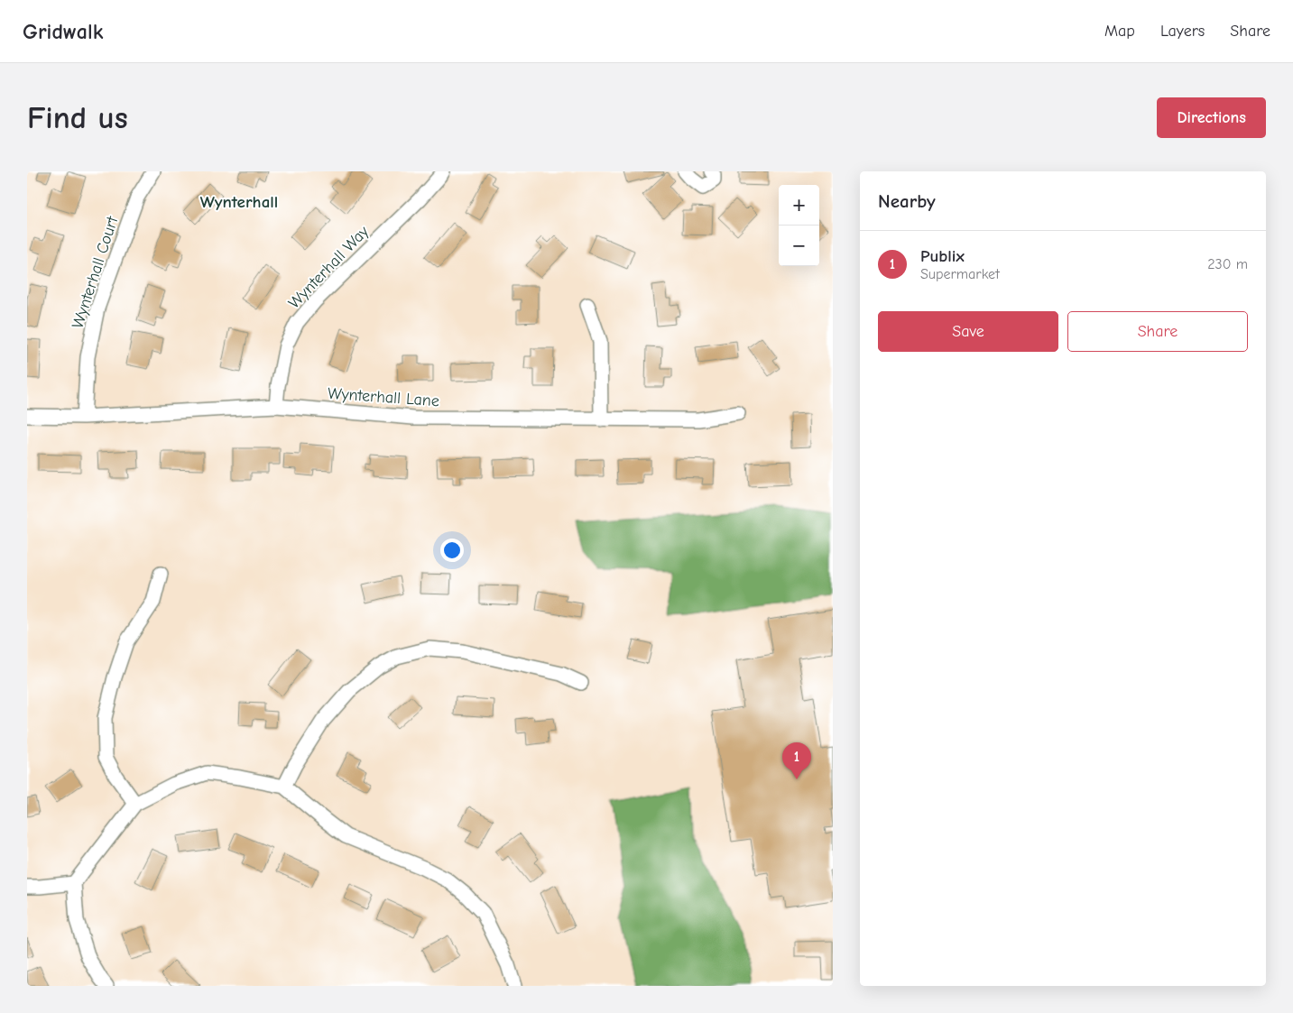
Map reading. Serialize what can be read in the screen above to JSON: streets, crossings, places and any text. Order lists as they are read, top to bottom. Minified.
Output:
{"streets":{"street":["Wynterhall Way","Wynterhall Court","Wynterhall Lane"]},"crossings":[["Wynterhall Way","Wynterhall Lane"],["Wynterhall Court","Wynterhall Lane"]],"districts":["Wynterhall"],"page":{"header":"Gridwalk","nav":["Map","Layers","Share"],"buttons":["Directions",["Save","Share"]],"title":"Find us","heading":"Nearby","map_buttons":["+","−"],"list":[{"mark":"1","name":"Publix","note":"Supermarket","value":"230 m"}],"pins":"1"}}
